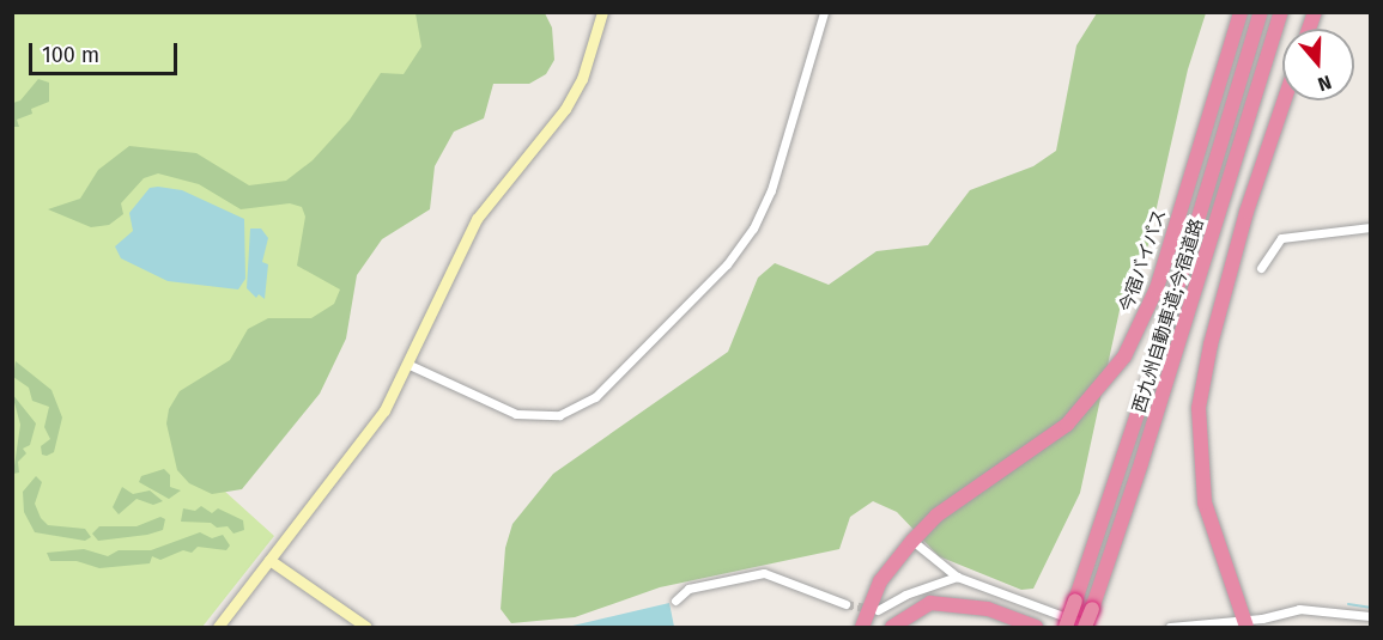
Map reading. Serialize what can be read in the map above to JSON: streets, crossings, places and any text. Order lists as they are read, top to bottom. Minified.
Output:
{"streets":{"highway":["今宿バイパス","西九州自動車道;今宿道路"]},"scale_bar":"100 m","north":"bottom"}
